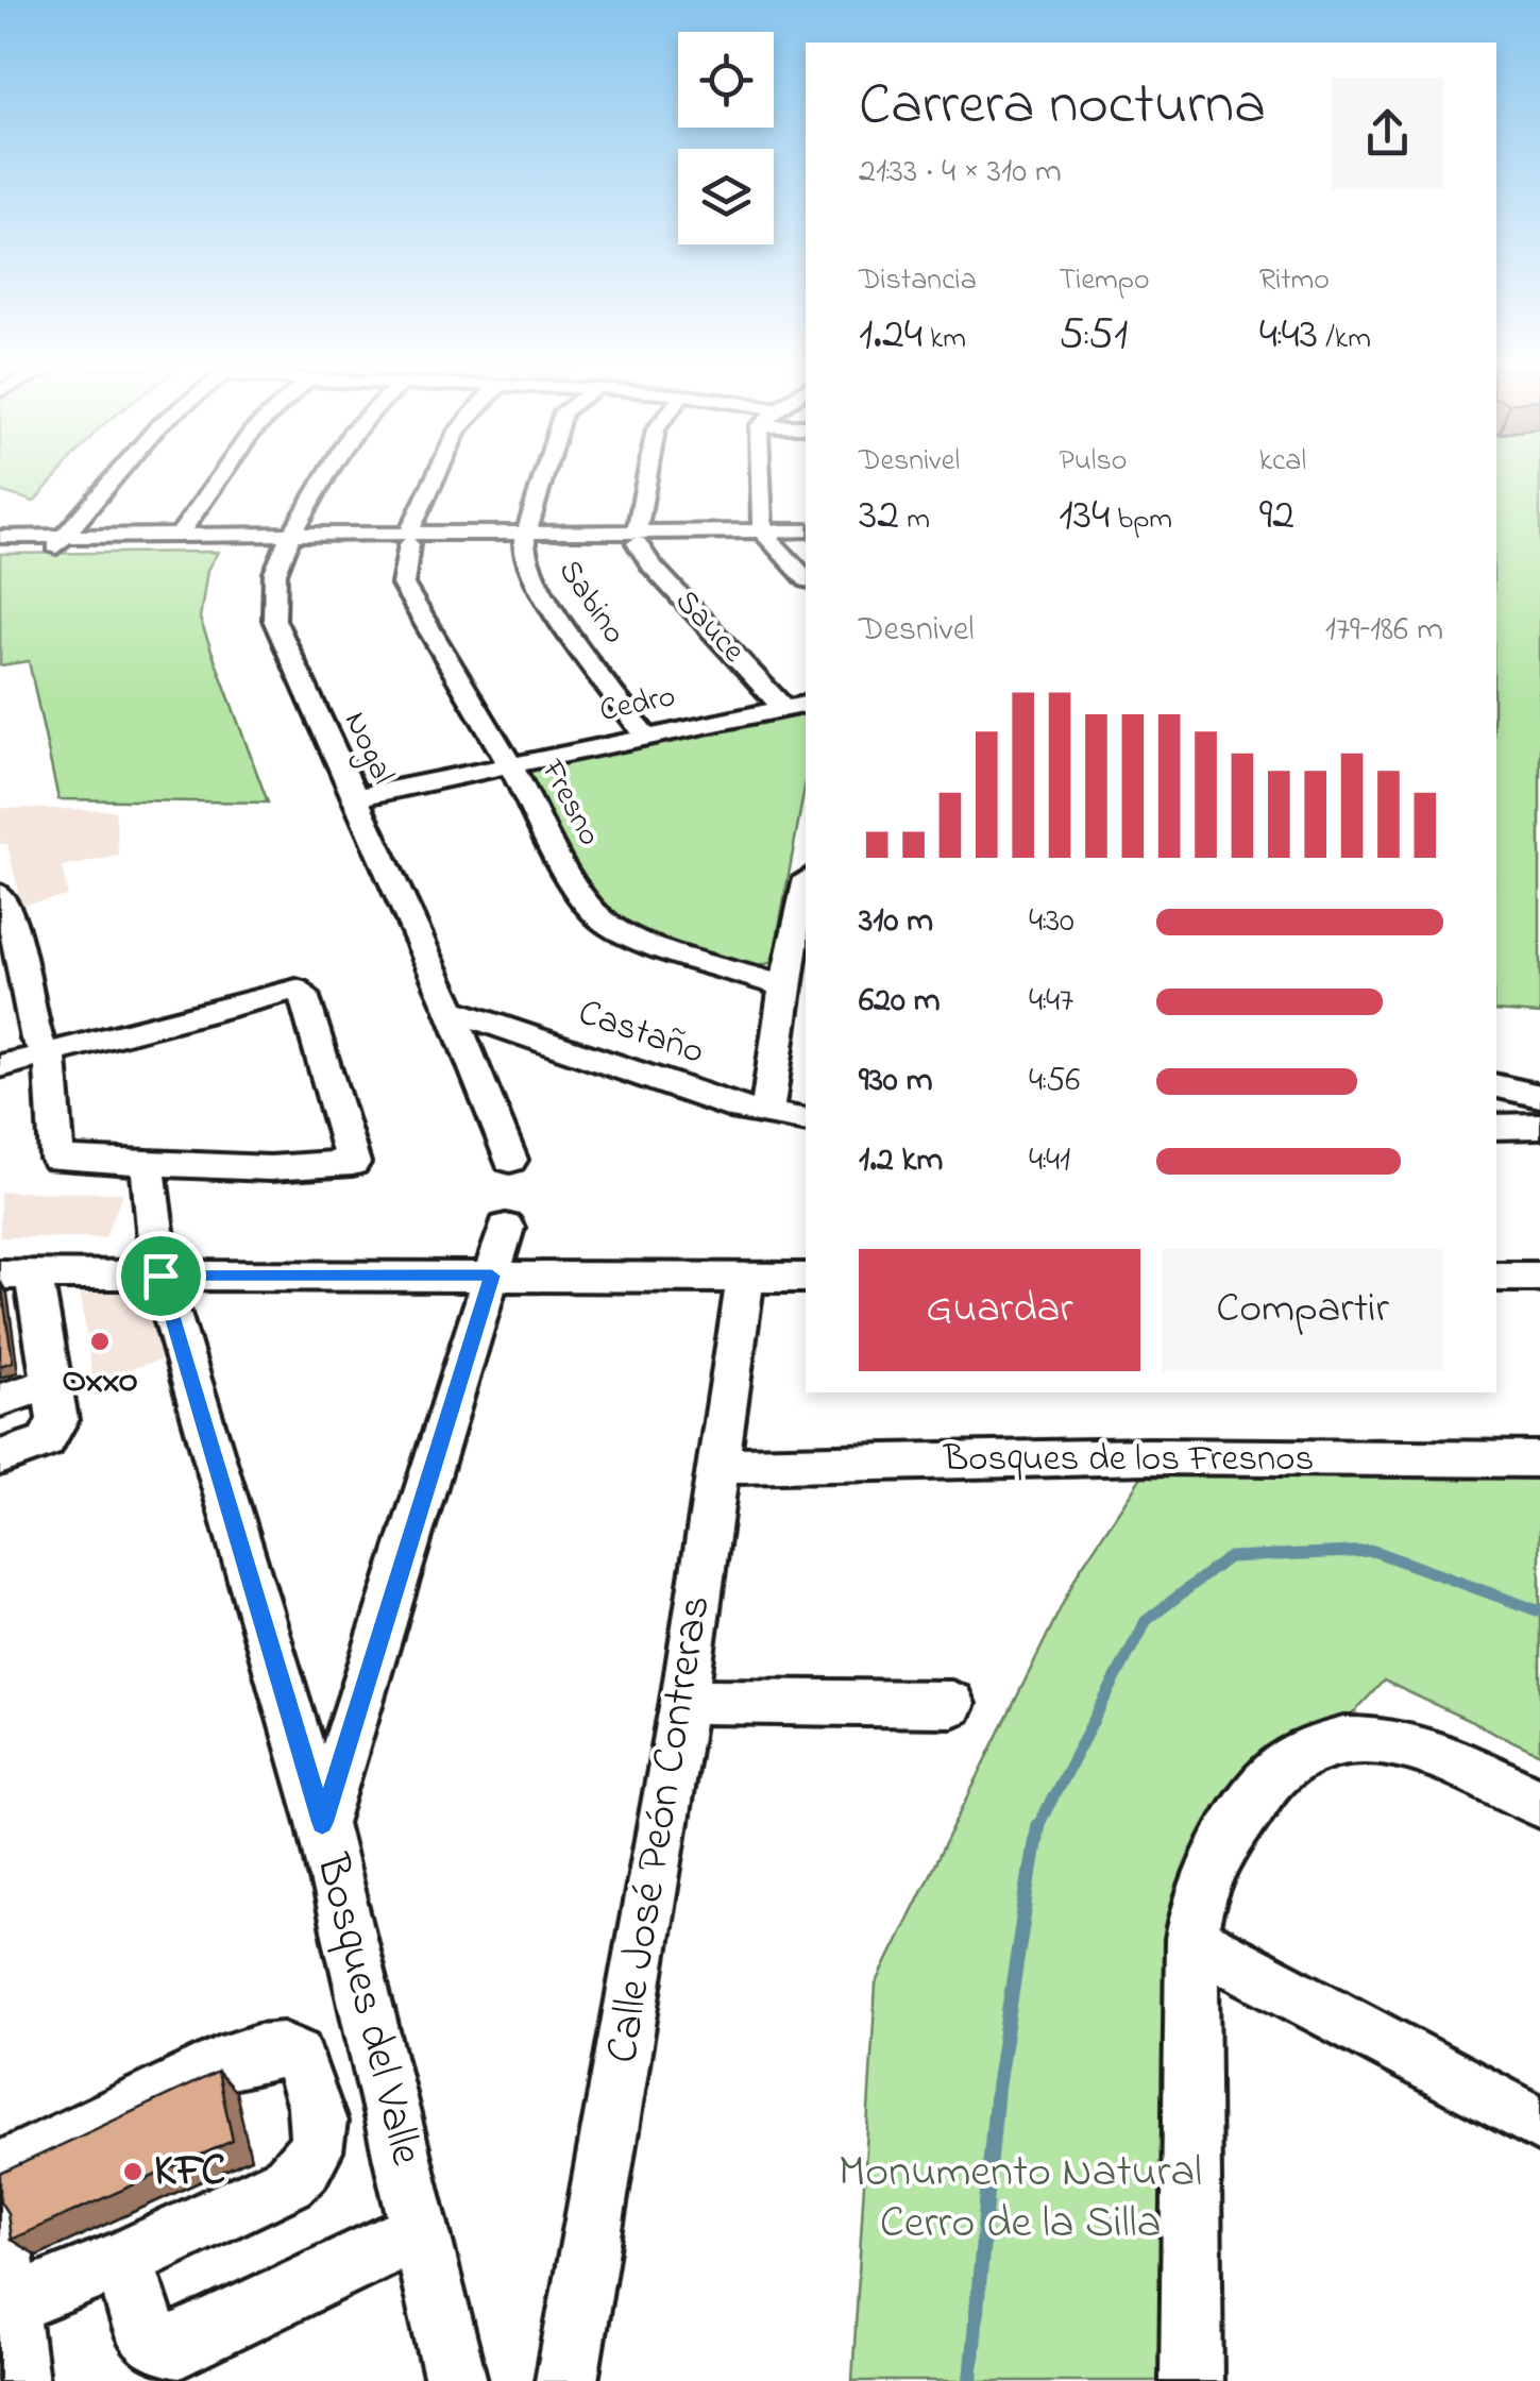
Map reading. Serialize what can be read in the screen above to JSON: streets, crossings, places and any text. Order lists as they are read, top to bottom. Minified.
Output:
{"streets":{"street":["Sabino","Sauce","Cedro","Nogal","Fresno","Castaño","Bosques de los Fresnos","Calle José Peón Contreras","Bosques del Valle"]},"crossings":[["Sabino","Cedro"],["Sauce","Cedro"],["Cedro","Nogal"],["Cedro","Fresno"],["Nogal","Castaño"],["Bosques de los Fresnos","Calle José Peón Contreras"]],"parks":["Monumento Natural Cerro de la Silla"],"places":["Oxxo","KFC"],"page":{"heading":["Carrera nocturna","21:33 · 4 × 310 m"],"stats":[["Distancia","1.24 km"],["Tiempo","5:51"],["Ritmo","4:43 /km"],["Desnivel","32 m"],["Pulso","134 bpm"],["kcal","92"]],"chart":["Desnivel","179–186 m"],"list":[{"name":"310 m","note":"4:30"},{"name":"620 m","note":"4:47"},{"name":"930 m","note":"4:56"},{"name":"1.2 km","note":"4:41"}],"buttons":["Guardar","Compartir"]}}
